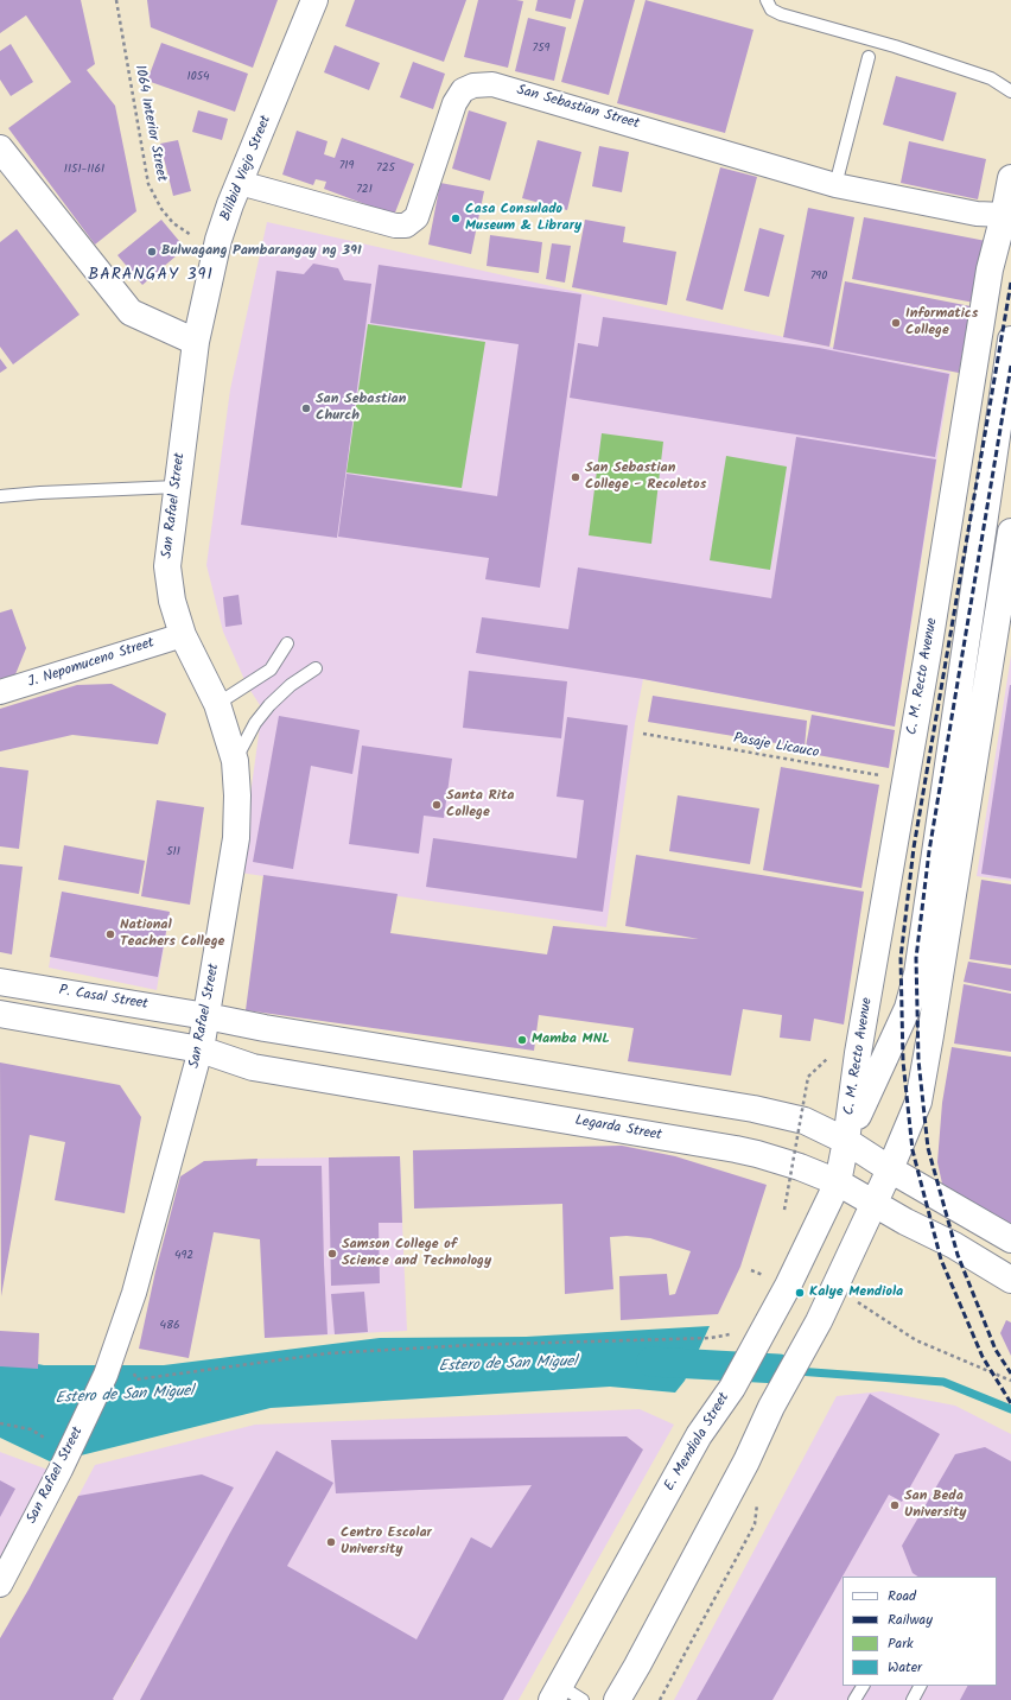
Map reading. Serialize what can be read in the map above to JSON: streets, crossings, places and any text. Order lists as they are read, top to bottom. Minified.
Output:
{"streets":{"main road":["Bilibid Viejo Street","San Rafael Street","C. M. Recto Avenue","P. Casal Street","Legarda Street","E. Mendiola Street"],"street":["San Sebastian Street","J. Nepomuceno Street"],"path":["1064 Interior Street","Pasaje Licauco"]},"crossings":[["San Sebastian Street","Bilibid Viejo Street"],["San Sebastian Street","C. M. Recto Avenue"],["1064 Interior Street","Bilibid Viejo Street"],["Bilibid Viejo Street","San Rafael Street"],["San Rafael Street","J. Nepomuceno Street"],["San Rafael Street","P. Casal Street"],["San Rafael Street","Legarda Street"],["C. M. Recto Avenue","Pasaje Licauco"],["C. M. Recto Avenue","Legarda Street"],["C. M. Recto Avenue","E. Mendiola Street"],["Legarda Street","E. Mendiola Street"]],"districts":["BARANGAY 391"],"water":["Estero de San Miguel"],"places":["Casa Consulado Museum & Library","Bulwagang Pambarangay ng 391","Informatics College","San Sebastian Church","San Sebastian College - Recoletos","Santa Rita College","National Teachers College","Mamba MNL","Samson College of Science and Technology","Kalye Mendiola","San Beda University","Centro Escolar University"],"house_numbers":["759","1054","719","725","1151-1161","721","790","511","492","486"],"legend":["Road","Railway","Park","Water"]}
